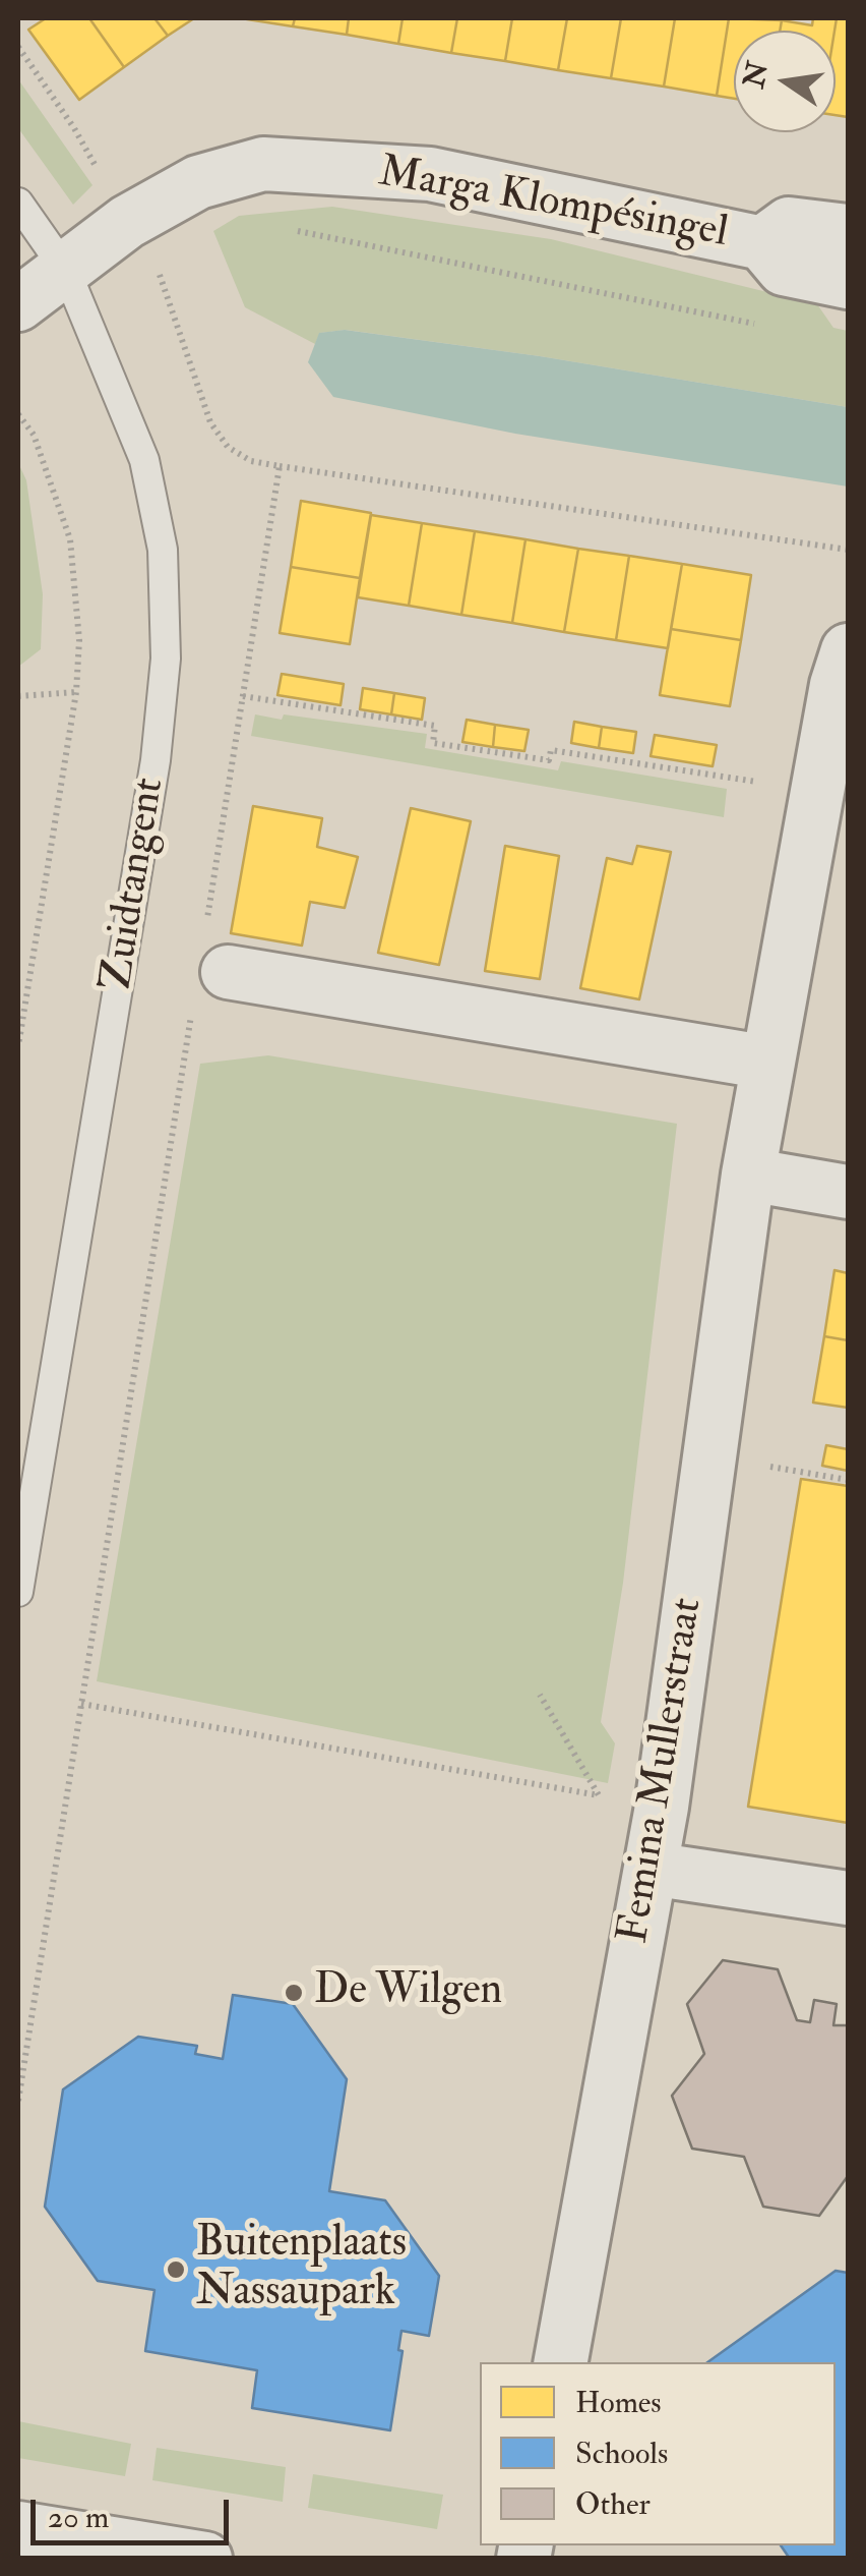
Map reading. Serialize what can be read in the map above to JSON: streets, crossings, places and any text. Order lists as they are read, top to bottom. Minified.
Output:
{"streets":{"street":["Marga Klompésingel","Femina Mullerstraat"],"lane":["Zuidtangent"]},"crossings":[["Marga Klompésingel","Zuidtangent"]],"places":["De Wilgen","Buitenplaats Nassaupark"],"legend":["Homes","Schools","Other"],"scale_bar":"20 m","north":"left"}
